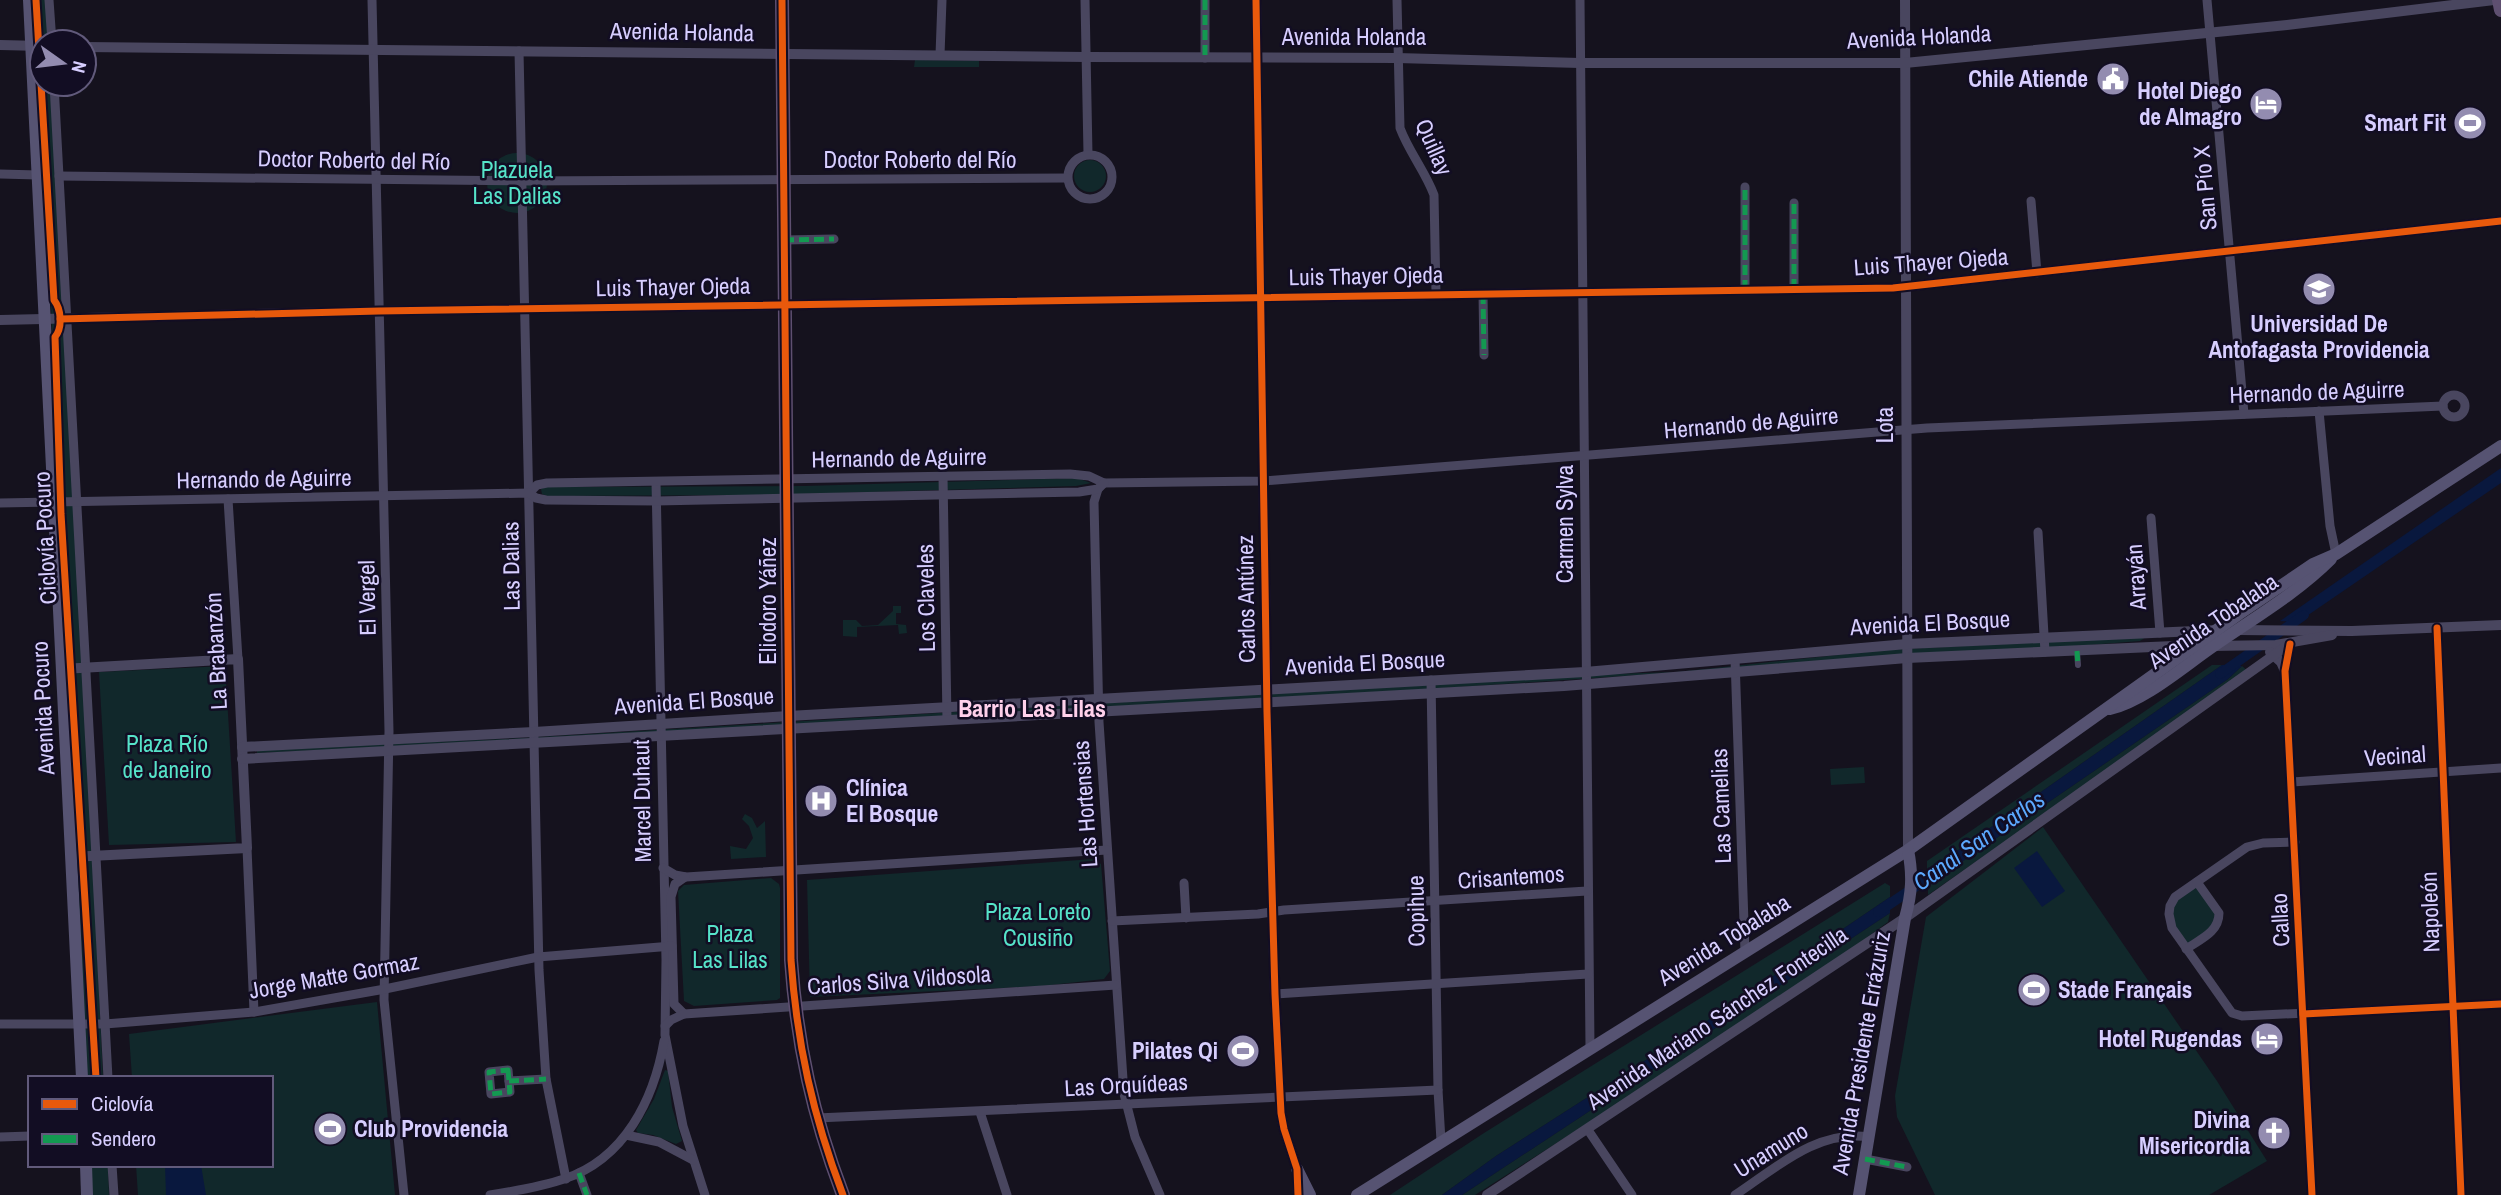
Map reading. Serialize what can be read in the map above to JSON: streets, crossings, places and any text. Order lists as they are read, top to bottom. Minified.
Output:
{"streets":{"main road":["Lota","Eliodoro Yáñez","Avenida Tobalaba","Avenida Pocuro","Avenida Presidente Errázuriz"],"street":["Avenida Holanda","Quillay","Doctor Roberto del Río","San Pío X","Luis Thayer Ojeda","Hernando de Aguirre","Carmen Sylva","Las Dalias","Arrayán","El Vergel","Los Claveles","Carlos Antúnez","Avenida El Bosque","La Brabanzón","Vecinal","Marcel Duhaut","Las Hortensias","Las Camelias","Crisantemos","Copihue","Napoleón","Callao","Jorge Matte Gormaz","Carlos Silva Vildosola","Avenida Mariano Sánchez Fontecilla","Las Orquídeas","Unamuno"],"cycle path":["Ciclovía Pocuro"]},"crossings":[["Avenida Holanda","Quillay"],["Avenida Holanda","San Pío X"],["Avenida Holanda","Lota"],["Avenida Holanda","Carmen Sylva"],["Avenida Holanda","Las Dalias"],["Avenida Holanda","El Vergel"],["Avenida Holanda","Carlos Antúnez"],["Avenida Holanda","Eliodoro Yáñez"],["Quillay","Luis Thayer Ojeda"],["Doctor Roberto del Río","Las Dalias"],["Doctor Roberto del Río","El Vergel"],["Doctor Roberto del Río","Eliodoro Yáñez"],["Doctor Roberto del Río","Avenida Pocuro"],["San Pío X","Luis Thayer Ojeda"],["San Pío X","Hernando de Aguirre"],["Luis Thayer Ojeda","Lota"],["Luis Thayer Ojeda","Carmen Sylva"],["Luis Thayer Ojeda","Las Dalias"],["Luis Thayer Ojeda","El Vergel"],["Luis Thayer Ojeda","Carlos Antúnez"],["Luis Thayer Ojeda","Eliodoro Yáñez"],["Luis Thayer Ojeda","Avenida Pocuro"],["Hernando de Aguirre","Lota"],["Hernando de Aguirre","Carmen Sylva"],["Hernando de Aguirre","Las Dalias"],["Hernando de Aguirre","El Vergel"],["Hernando de Aguirre","Los Claveles"],["Hernando de Aguirre","Carlos Antúnez"],["Hernando de Aguirre","Eliodoro Yáñez"],["Hernando de Aguirre","La Brabanzón"],["Hernando de Aguirre","Avenida Pocuro"],["Hernando de Aguirre","Marcel Duhaut"],["Hernando de Aguirre","Las Hortensias"],["Lota","Avenida Tobalaba"],["Lota","Avenida El Bosque"],["Lota","Avenida Mariano Sánchez Fontecilla"],["Lota","Avenida Presidente Errázuriz"],["Carmen Sylva","Avenida Tobalaba"],["Carmen Sylva","Avenida El Bosque"],["Carmen Sylva","Crisantemos"],["Las Dalias","Avenida El Bosque"],["Las Dalias","Marcel Duhaut"],["Las Dalias","Jorge Matte Gormaz"],["Arrayán","Avenida El Bosque"],["El Vergel","Avenida El Bosque"],["El Vergel","Jorge Matte Gormaz"],["Los Claveles","Avenida El Bosque"],["Carlos Antúnez","Avenida El Bosque"],["Carlos Antúnez","Crisantemos"],["Carlos Antúnez","Las Orquídeas"],["Eliodoro Yáñez","Avenida El Bosque"],["Eliodoro Yáñez","Carlos Silva Vildosola"],["Eliodoro Yáñez","Las Orquídeas"],["Avenida Tobalaba","Avenida El Bosque"],["Avenida Tobalaba","Las Camelias"],["Avenida Tobalaba","Copihue"],["Avenida El Bosque","La Brabanzón"],["Avenida El Bosque","Marcel Duhaut"],["Avenida El Bosque","Las Hortensias"],["Avenida El Bosque","Las Camelias"],["Avenida El Bosque","Copihue"],["Avenida El Bosque","Callao"],["Avenida El Bosque","Avenida Mariano Sánchez Fontecilla"],["La Brabanzón","Jorge Matte Gormaz"],["Avenida Pocuro","Jorge Matte Gormaz"],["Vecinal","Napoleón"],["Vecinal","Callao"],["Marcel Duhaut","Jorge Matte Gormaz"],["Marcel Duhaut","Carlos Silva Vildosola"],["Las Hortensias","Crisantemos"],["Las Hortensias","Carlos Silva Vildosola"],["Las Hortensias","Las Orquídeas"],["Crisantemos","Copihue"],["Copihue","Las Orquídeas"],["Avenida Mariano Sánchez Fontecilla","Avenida Presidente Errázuriz"],["Avenida Presidente Errázuriz","Unamuno"]],"districts":["Barrio Las Lilas"],"water":["Canal San Carlos"],"parks":["Plazuela Las Dalias","Plaza Río de Janeiro","Plaza Loreto Cousiño","Plaza Las Lilas"],"places":{"public building":["Chile Atiende"],"hotel":["Hotel Diego de Almagro","Hotel Rugendas"],"sports":["Smart Fit","Stade Français","Pilates Qi","Club Providencia"],"school or university":["Universidad De Antofagasta Providencia"],"hospital":["Clínica El Bosque"],"church":["Divina Misericordia"]},"legend":["Ciclovía","Sendero"],"north":"right"}
